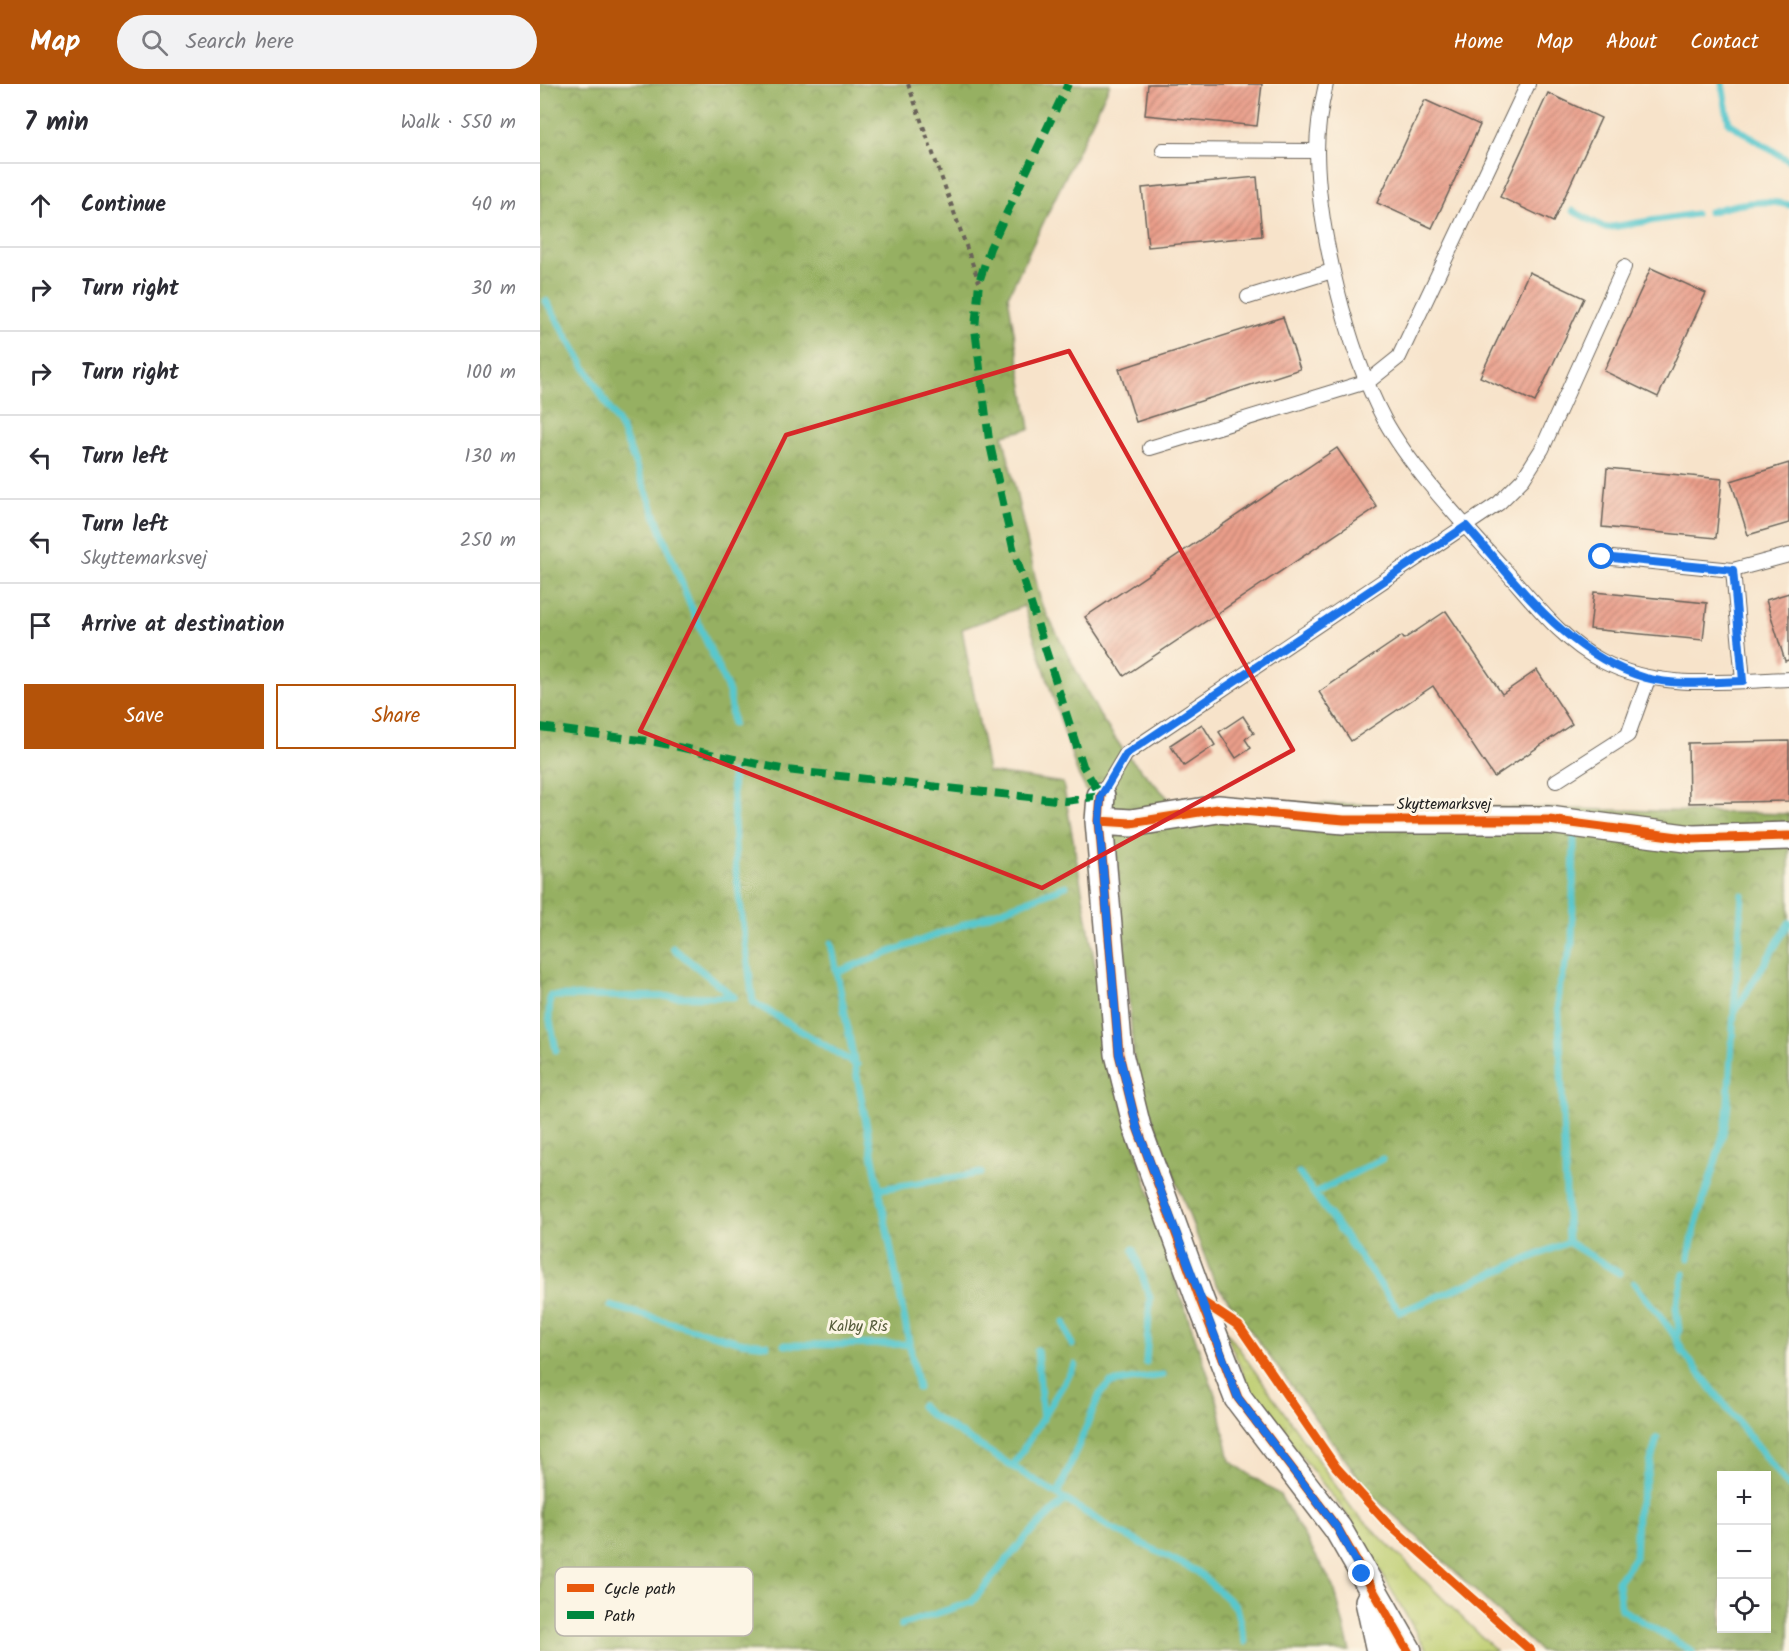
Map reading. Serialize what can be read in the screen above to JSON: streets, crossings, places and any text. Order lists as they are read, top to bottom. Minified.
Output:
{"streets":{"street":["Skyttemarksvej"]},"parks":["Kalby Ris"],"legend":["Cycle path","Path"],"page":{"header":"Map","search":"Search here","nav":["Home","Map","About","Contact"],"heading":["7 min","Walk · 550 m"],"list":[["Continue","40 m"],["Turn right","30 m"],["Turn right","100 m"],["Turn left","130 m"],["Turn left","Skyttemarksvej","250 m"],"Arrive at destination"],"buttons":["Save","Share"],"map_buttons":["+","−"]}}
